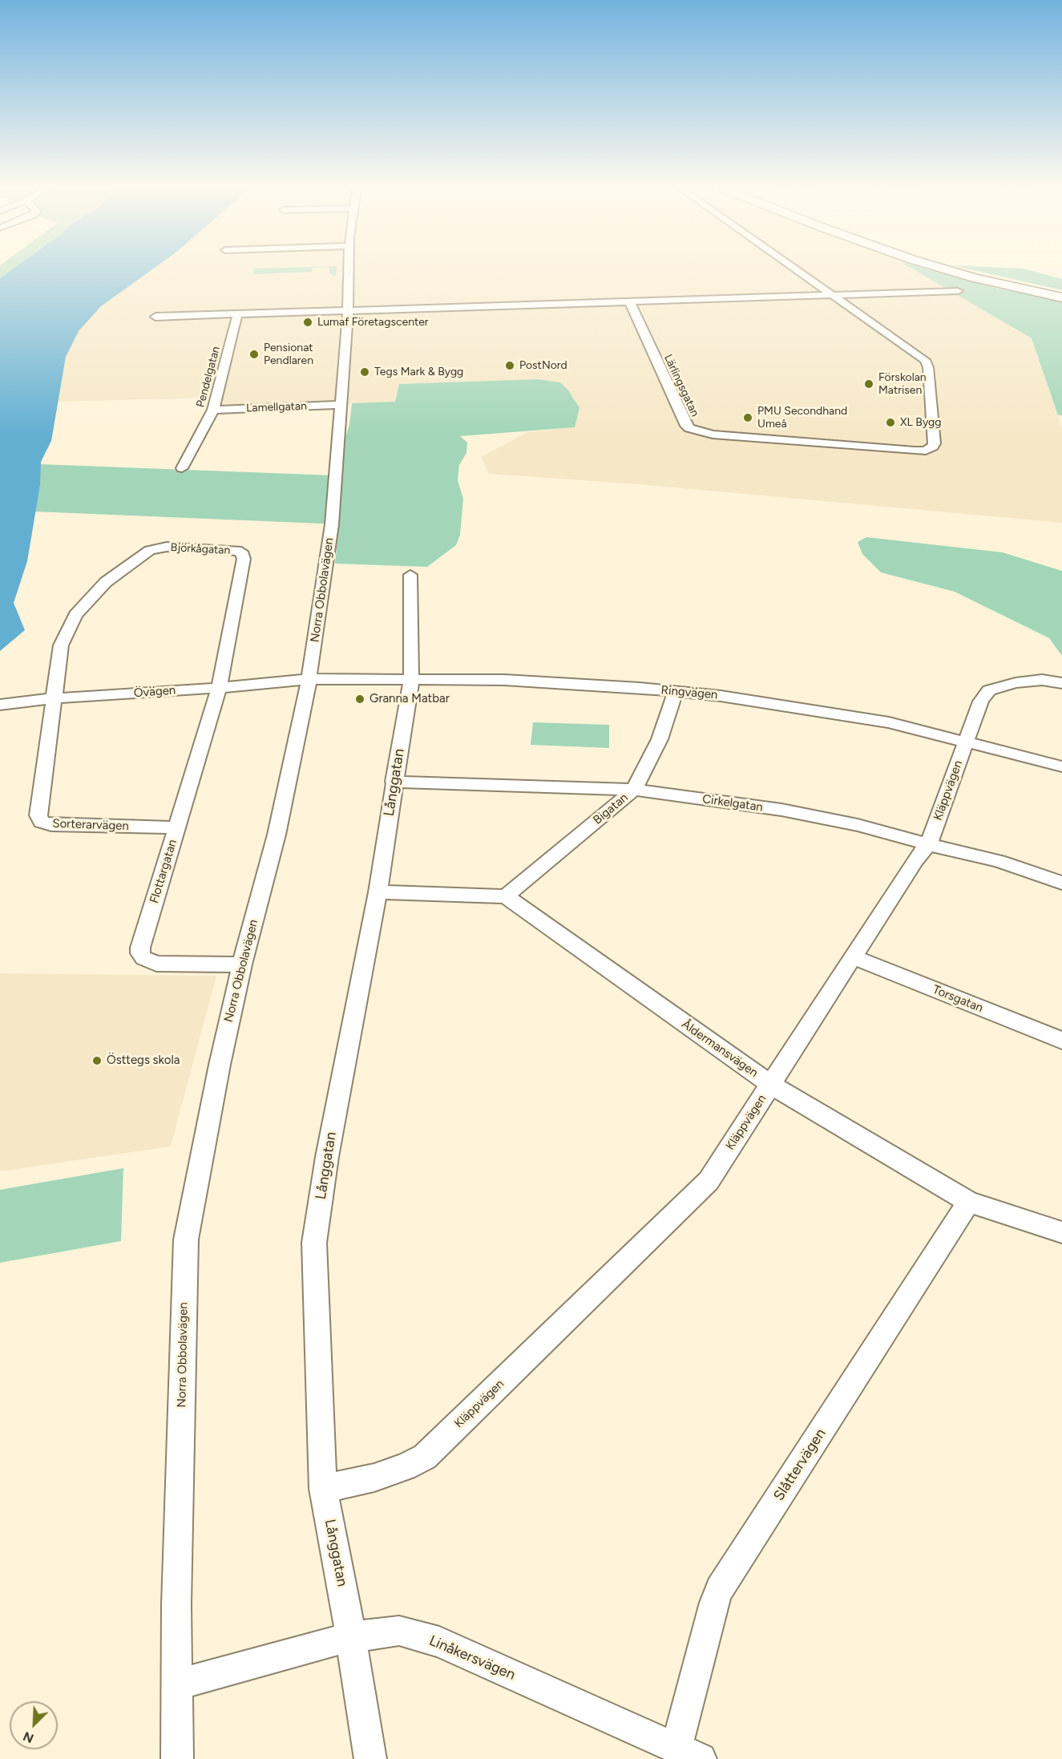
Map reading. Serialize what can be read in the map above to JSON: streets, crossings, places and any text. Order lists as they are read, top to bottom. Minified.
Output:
{"streets":{"street":["Pendelgatan","Lärlingsgatan","Lamellgatan","Björkågatan","Norra Obbolavägen","Övägen","Ringvägen","Långgatan","Kläppvägen","Cirkelgatan","Bigatan","Sorterarvägen","Flottargatan","Torsgatan","Åldermansvägen","Slåttervägen","Linåkersvägen"]},"crossings":[["Pendelgatan","Lamellgatan"],["Lamellgatan","Norra Obbolavägen"],["Björkågatan","Övägen"],["Björkågatan","Sorterarvägen"],["Björkågatan","Flottargatan"],["Norra Obbolavägen","Övägen"],["Norra Obbolavägen","Ringvägen"],["Norra Obbolavägen","Flottargatan"],["Norra Obbolavägen","Linåkersvägen"],["Övägen","Ringvägen"],["Övägen","Sorterarvägen"],["Övägen","Flottargatan"],["Ringvägen","Långgatan"],["Ringvägen","Kläppvägen"],["Ringvägen","Bigatan"],["Långgatan","Kläppvägen"],["Långgatan","Cirkelgatan"],["Långgatan","Linåkersvägen"],["Kläppvägen","Cirkelgatan"],["Kläppvägen","Torsgatan"],["Kläppvägen","Åldermansvägen"],["Cirkelgatan","Bigatan"],["Bigatan","Åldermansvägen"],["Sorterarvägen","Flottargatan"],["Åldermansvägen","Slåttervägen"],["Slåttervägen","Linåkersvägen"]],"places":["Lumaf Företagscenter","Pensionat Pendlaren","PostNord","Tegs Mark & Bygg","Förskolan Matrisen","PMU Secondhand Umeå","XL Bygg","Granna Matbar","Östtegs skola"],"north":"bottom left"}
